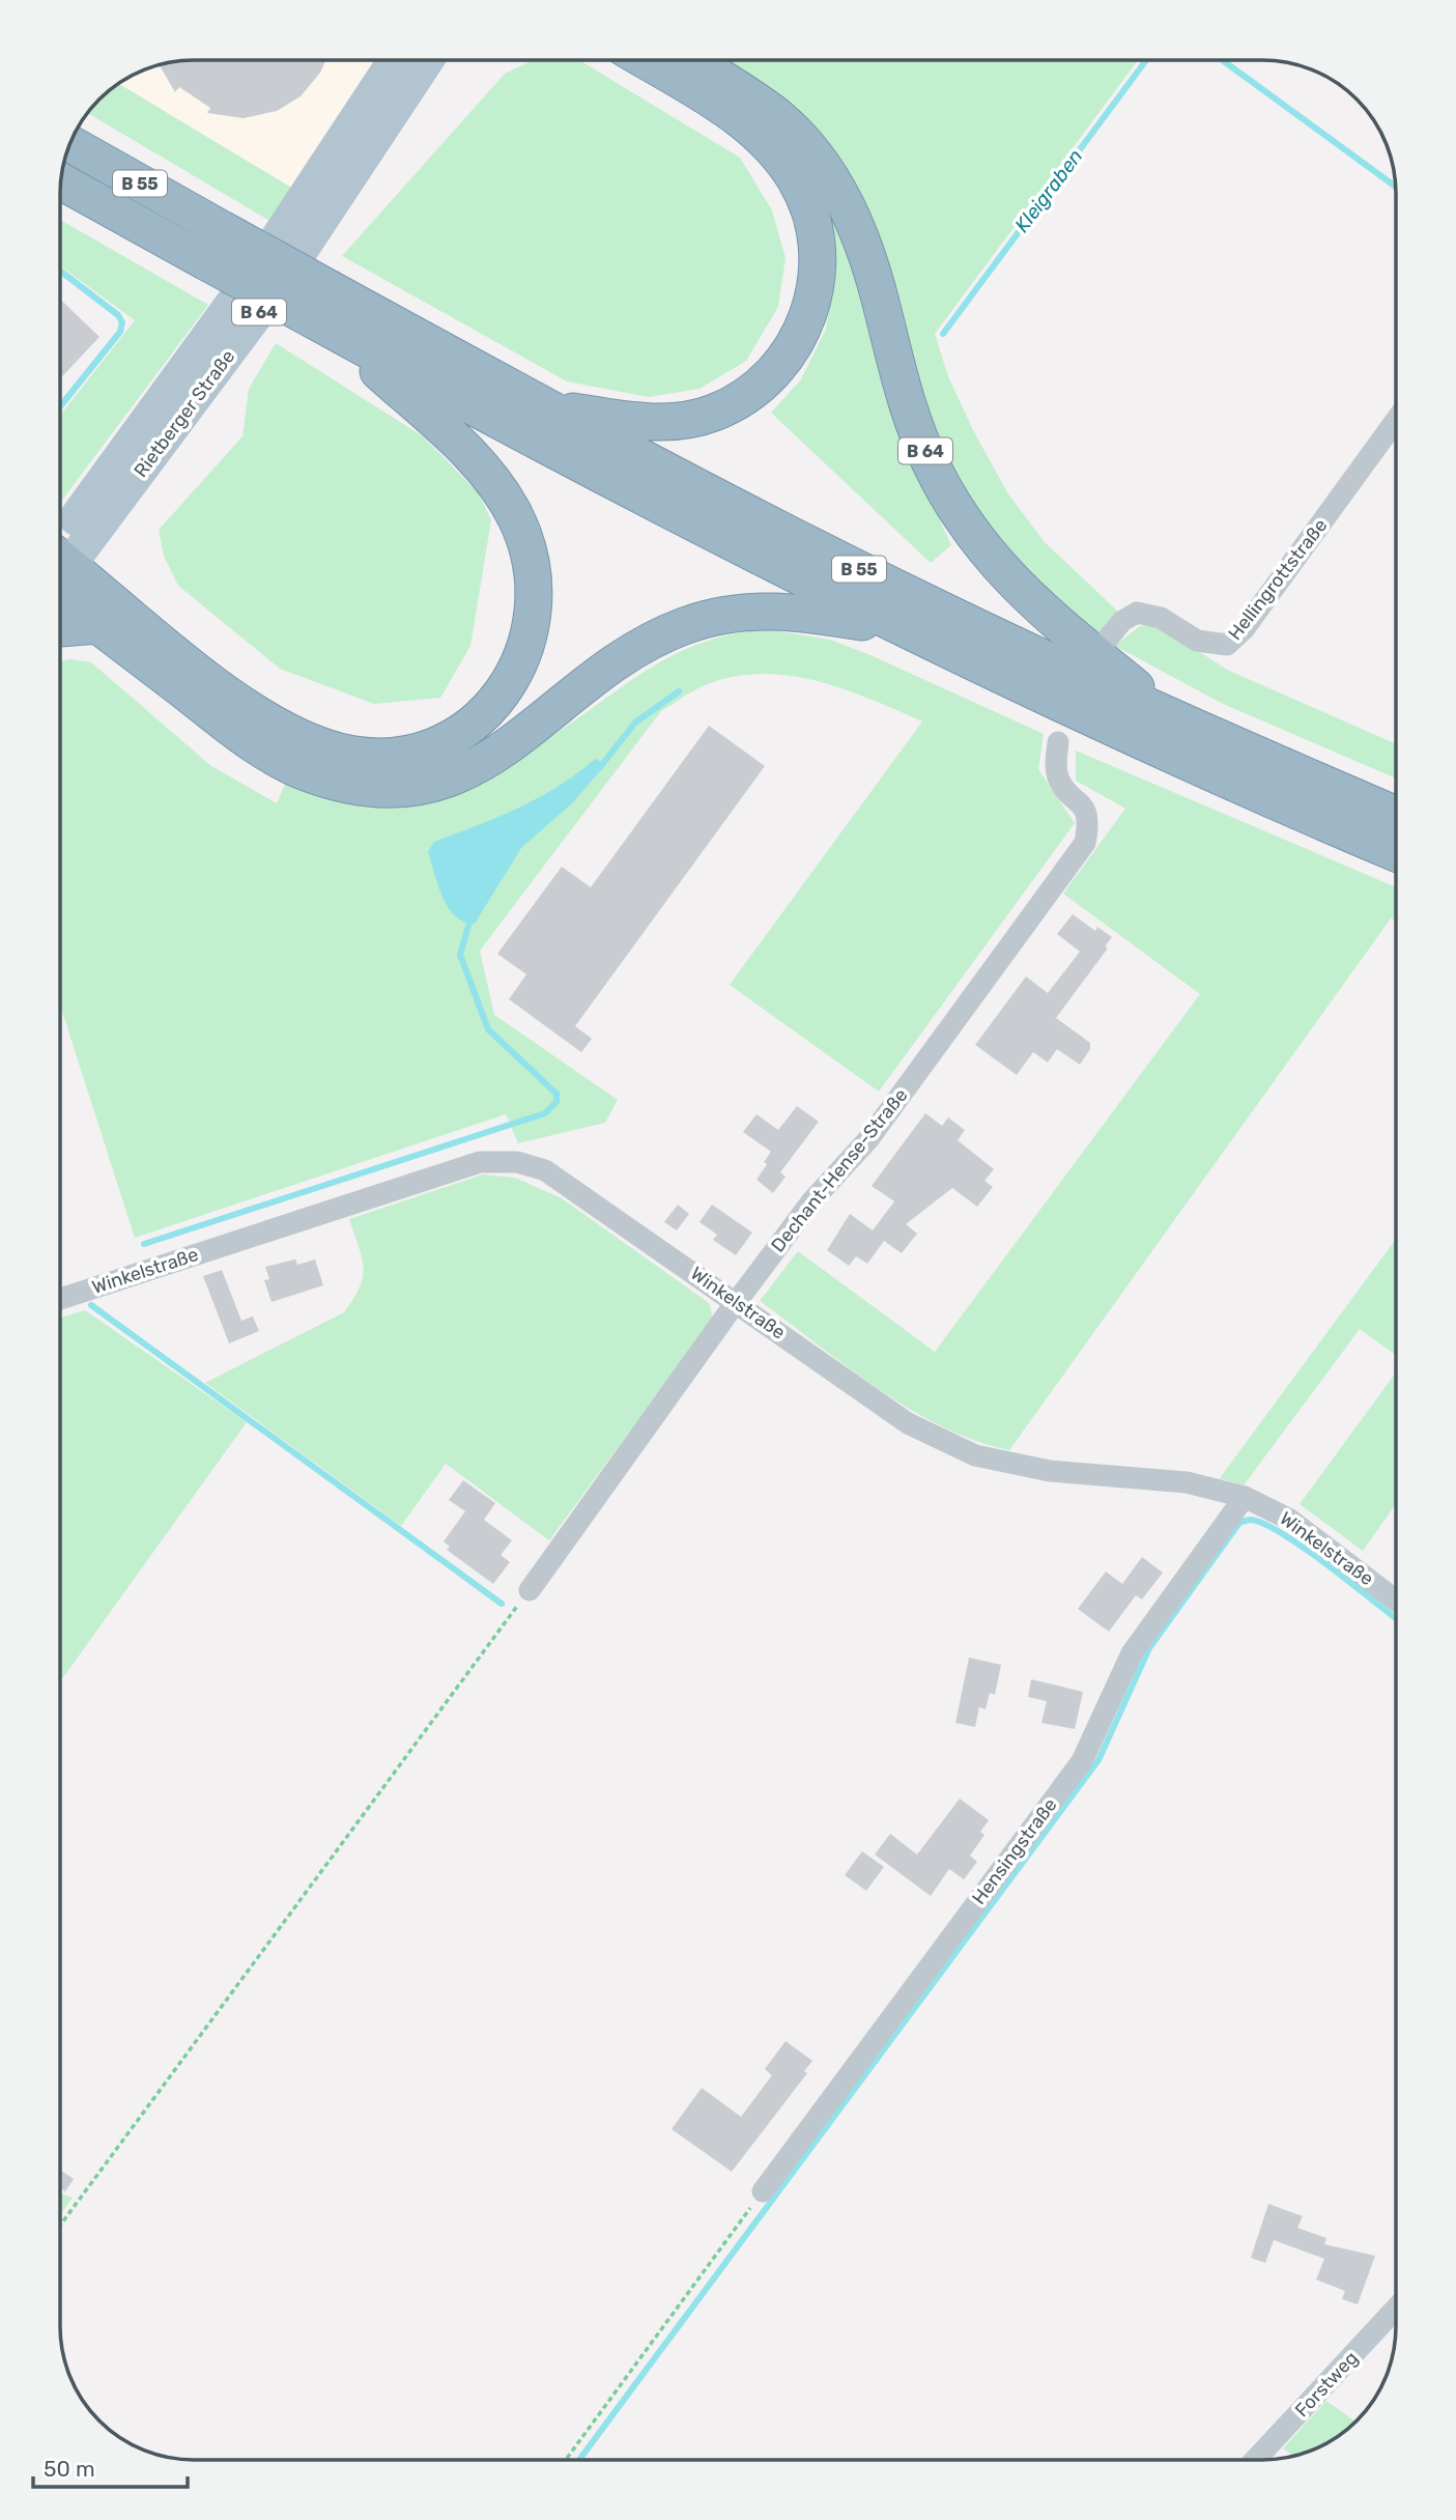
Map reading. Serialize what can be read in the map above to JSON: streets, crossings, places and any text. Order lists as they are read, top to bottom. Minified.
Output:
{"streets":{"highway":["B 55","B 64"],"main road":["Rietberger Straße"],"street":["Hellingrottstraße","Dechant-Hense-Straße","Winkelstraße","Hensingstraße","Forstweg"]},"crossings":[["B 55","B 64"],["Dechant-Hense-Straße","Winkelstraße"],["Winkelstraße","Hensingstraße"]],"water":["Kleigraben"],"scale_bar":"50 m"}
